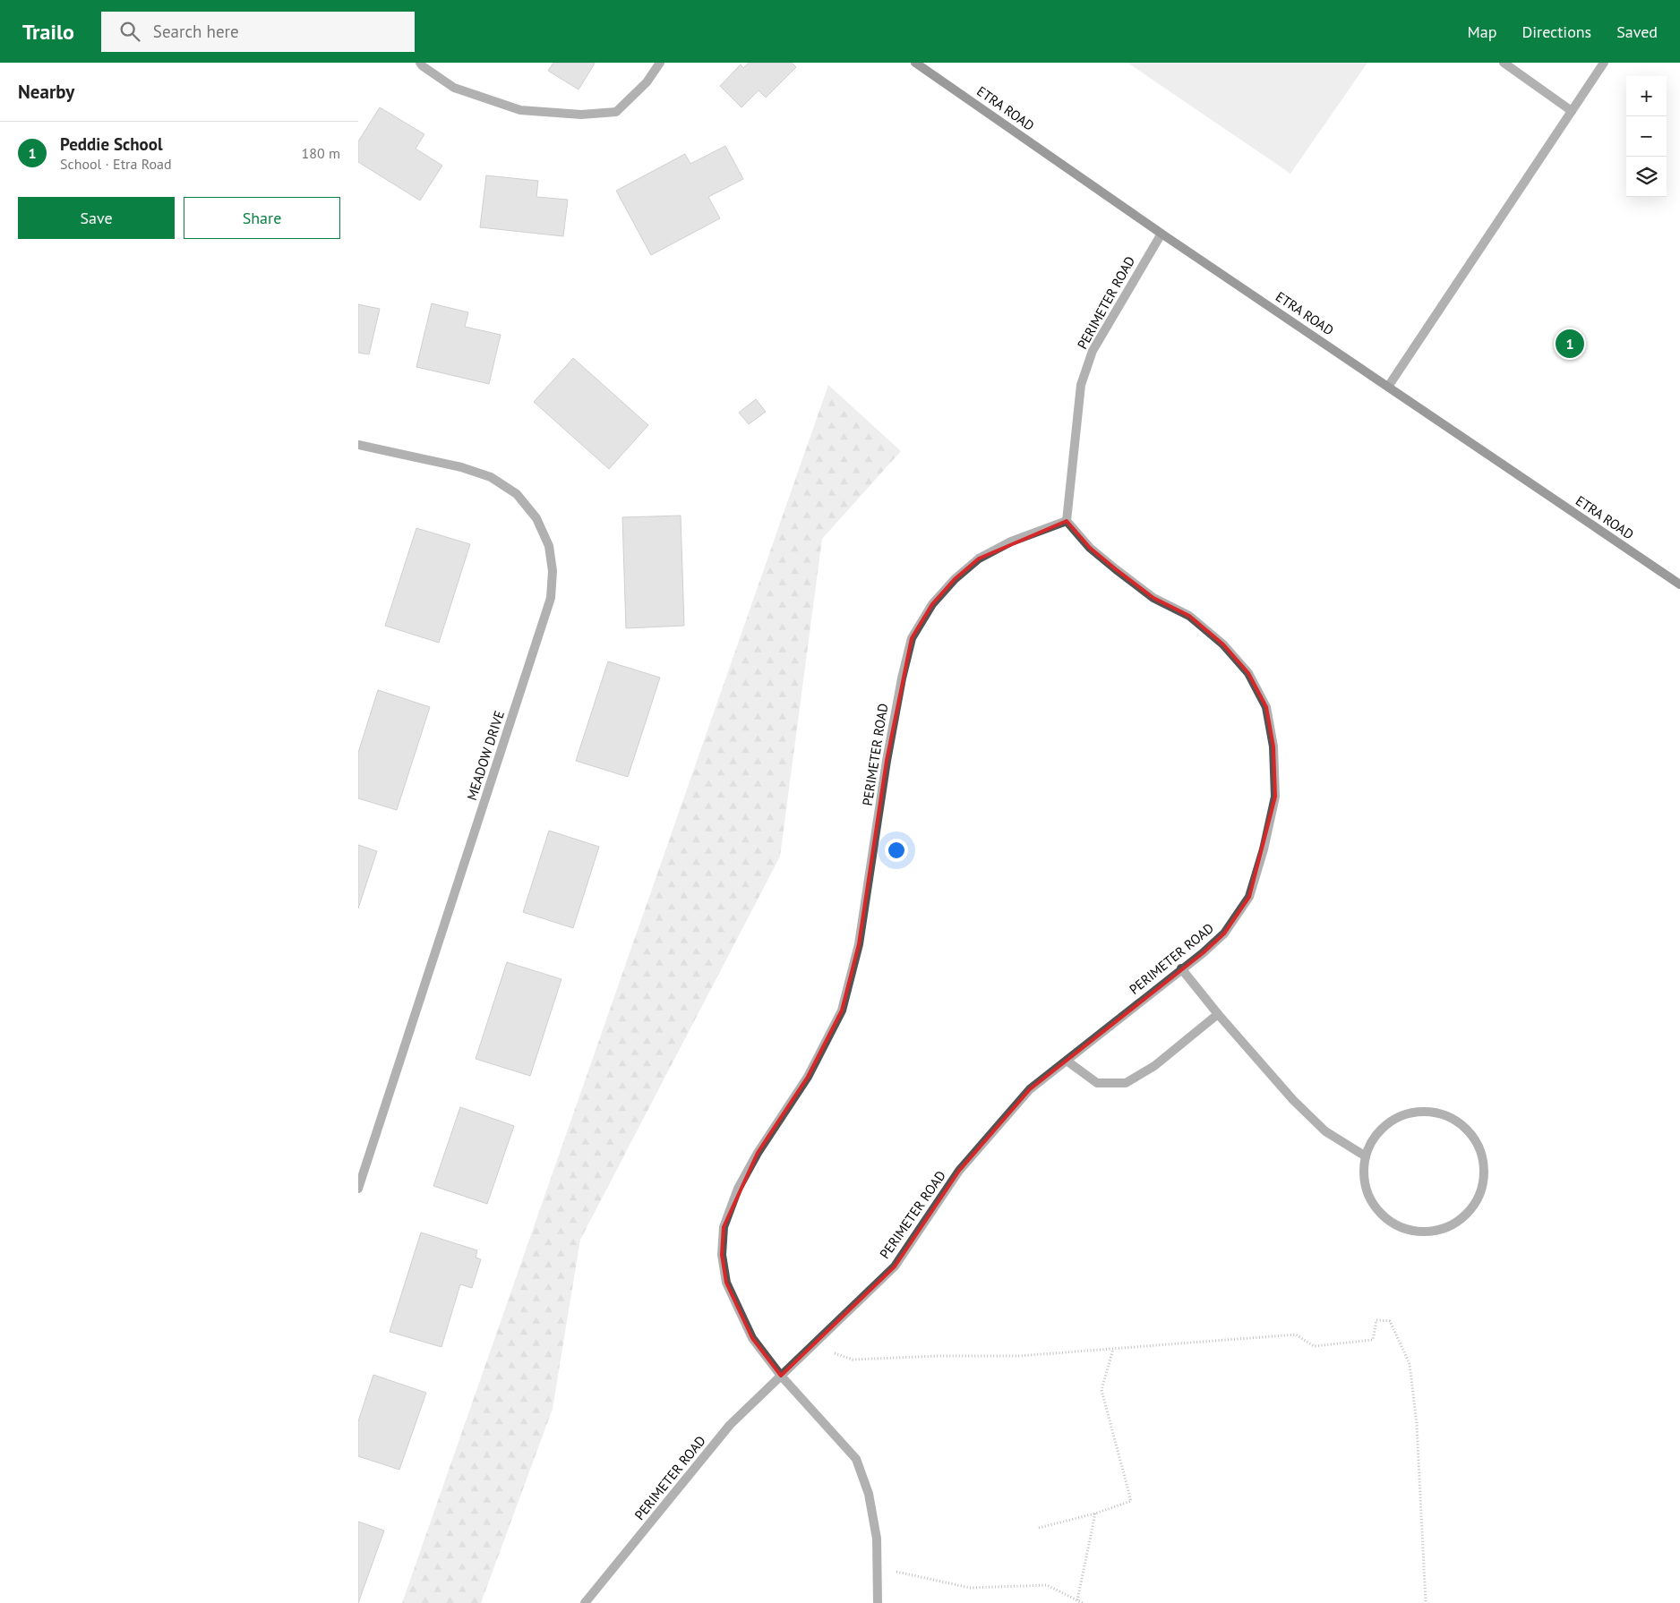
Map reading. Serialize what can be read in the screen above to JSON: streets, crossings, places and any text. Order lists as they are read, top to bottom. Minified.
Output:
{"streets":{"main road":["ETRA ROAD"],"street":["PERIMETER ROAD","MEADOW DRIVE"]},"crossings":[["ETRA ROAD","PERIMETER ROAD"]],"page":{"header":"Trailo","search":"Search here","nav":["Map","Directions","Saved"],"heading":"Nearby","map_buttons":["+","−"],"list":[{"mark":"1","name":"Peddie School","note":"School · Etra Road","value":"180 m"}],"buttons":["Save","Share"],"pins":"1"}}
